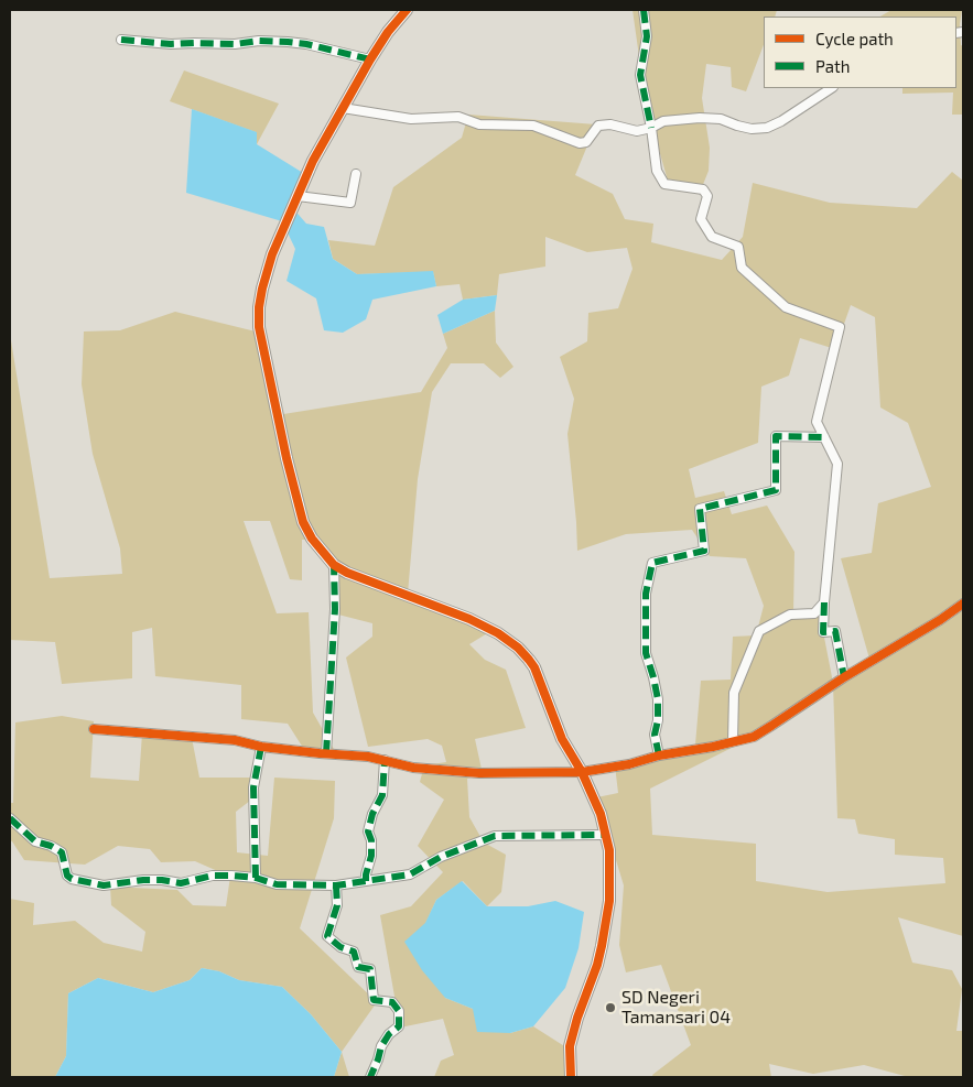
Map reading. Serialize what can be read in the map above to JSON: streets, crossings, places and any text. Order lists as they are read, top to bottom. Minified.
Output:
{"places":["SD Negeri Tamansari 04"],"legend":["Cycle path","Path"]}
